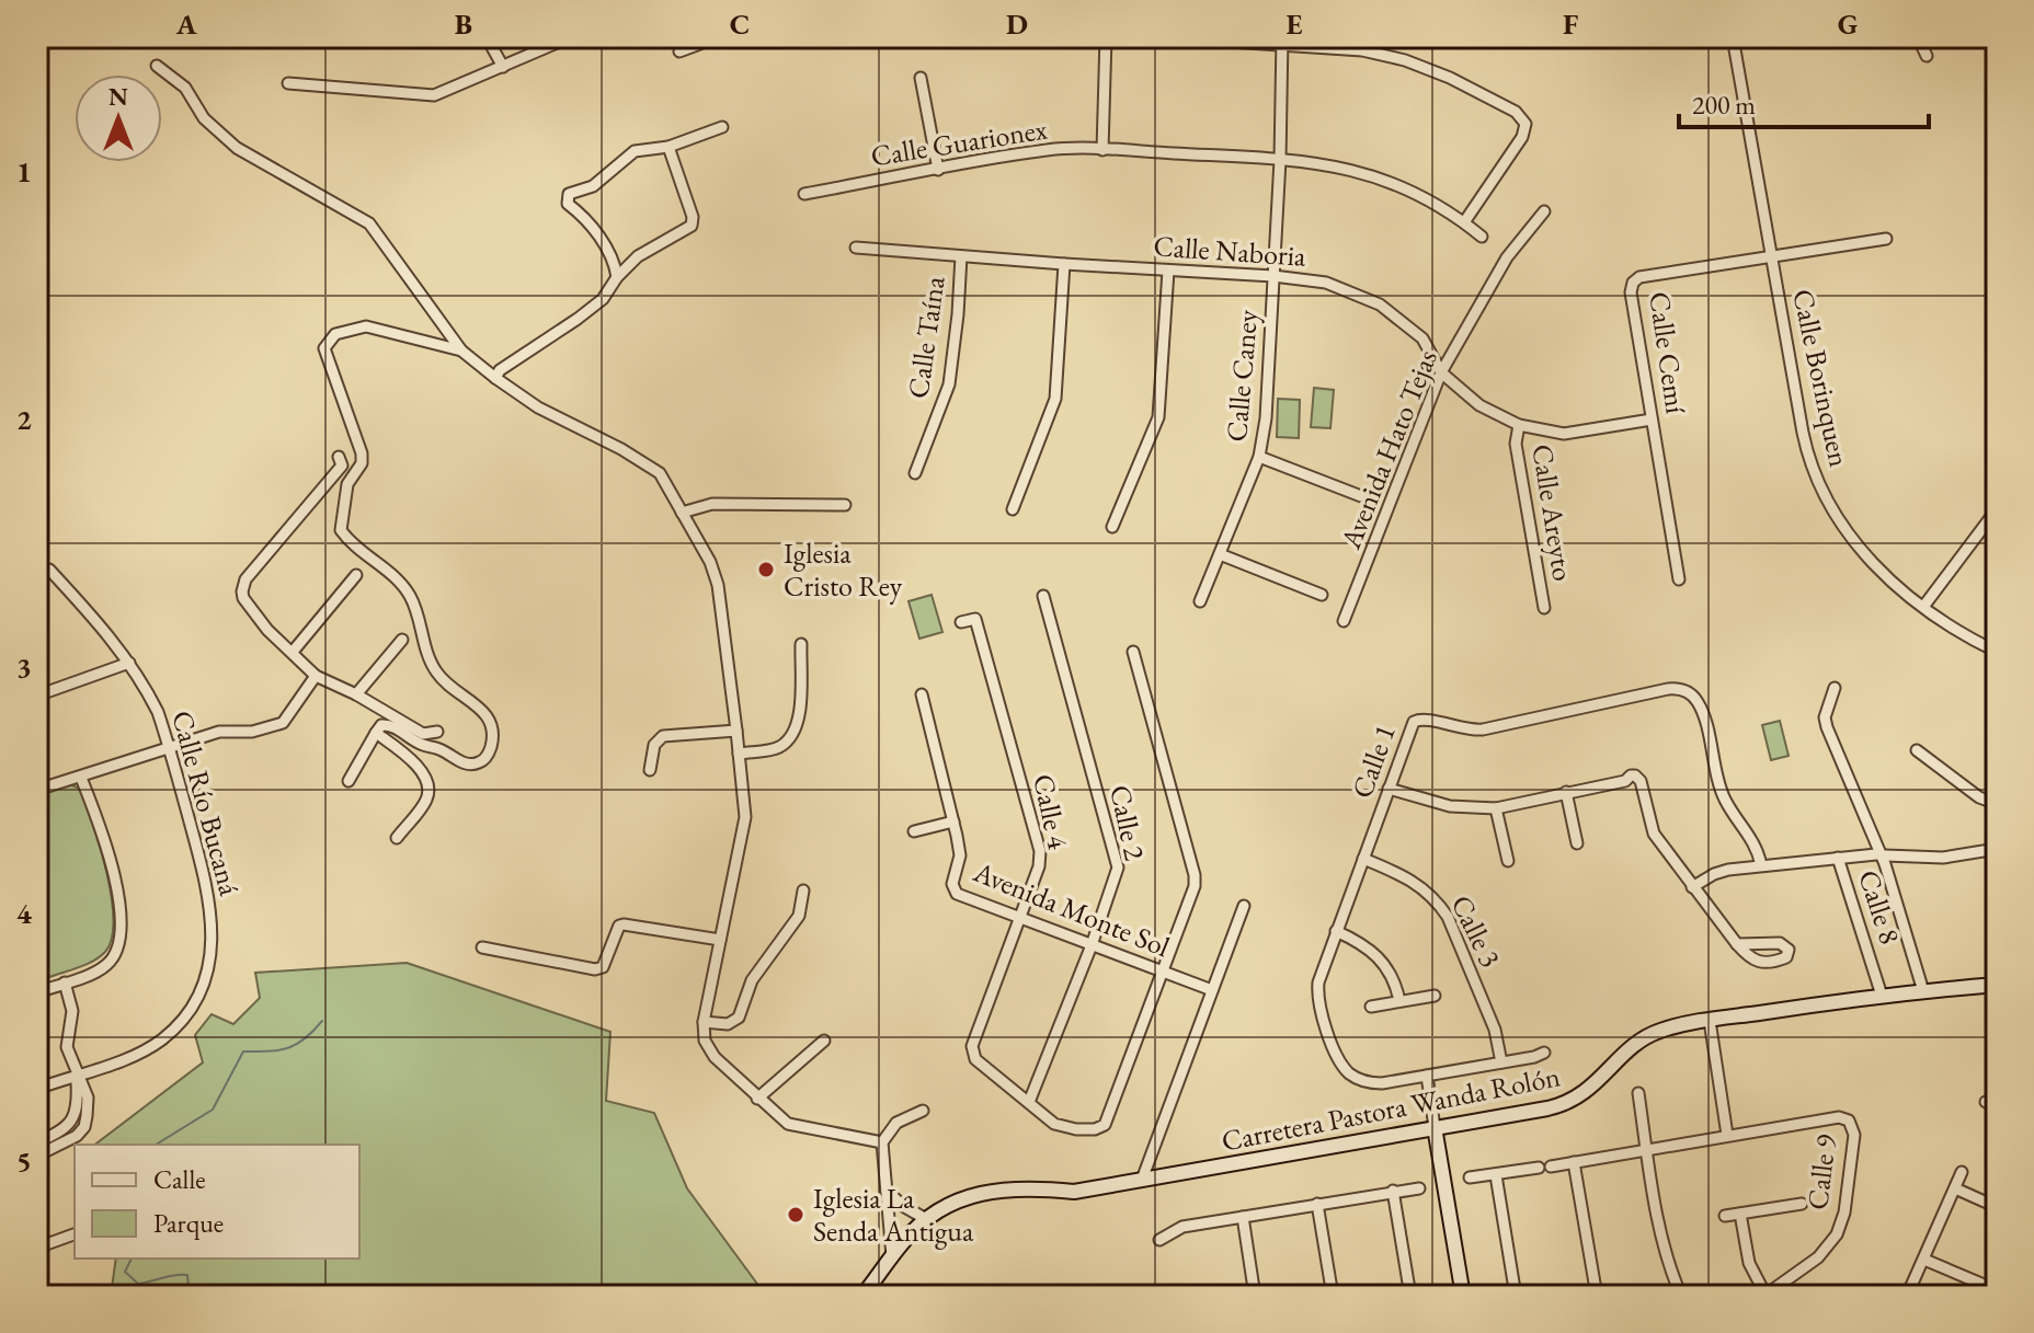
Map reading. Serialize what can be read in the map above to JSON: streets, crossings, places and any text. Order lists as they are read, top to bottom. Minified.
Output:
{"streets":{"street":["Calle Guarionex","Calle Naboria","Calle Taína","Calle Cemí","Calle Caney","Calle Borinquen","Avenida Hato Tejas","Calle Areyto","Calle 1","Calle Río Bucaná","Calle 4","Calle 2","Calle 8","Avenida Monte Sol","Calle 3","Carretera Pastora Wanda Rolón","Calle 9"]},"crossings":[["Calle Guarionex","Calle Caney"],["Calle Naboria","Calle Taína"],["Calle Naboria","Calle Cemí"],["Calle Naboria","Calle Caney"],["Calle Naboria","Avenida Hato Tejas"],["Calle Naboria","Calle Areyto"],["Calle Cemí","Calle Borinquen"],["Calle 1","Calle 8"],["Calle 1","Calle 3"],["Calle 4","Calle 2"],["Calle 4","Avenida Monte Sol"],["Calle 2","Avenida Monte Sol"],["Calle 8","Carretera Pastora Wanda Rolón"]],"places":["Iglesia Cristo Rey","Iglesia La Senda Antigua"],"legend":["Calle","Parque"],"scale_bar":"200 m","north":"top","grid":{"columns":["A","B","C","D","E","F","G"],"rows":["1","2","3","4","5"]}}
